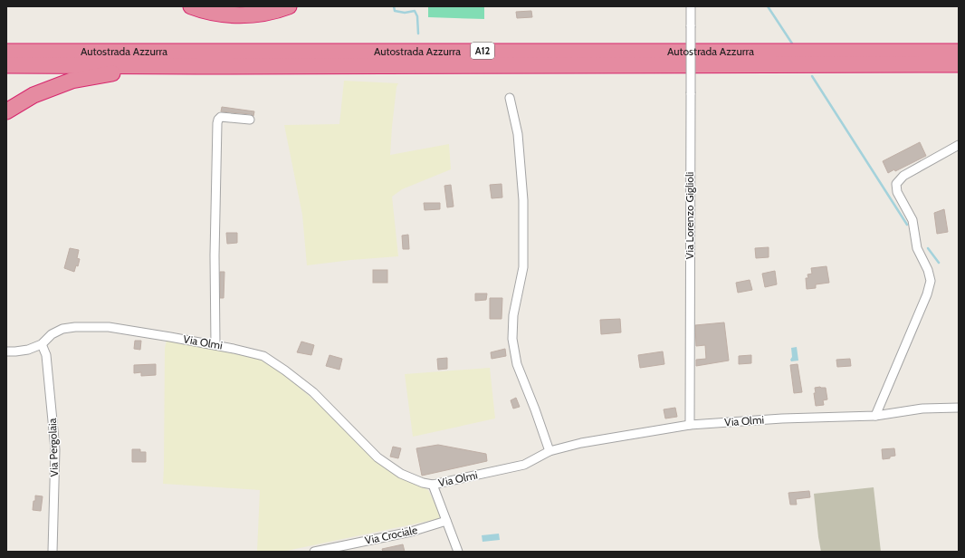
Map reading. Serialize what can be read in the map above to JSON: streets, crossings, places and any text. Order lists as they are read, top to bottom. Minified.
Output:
{"streets":{"highway":["Autostrada Azzurra","A12"],"street":["Via Lorenzo Giglioli","Via Olmi","Via Pergolaia","Via Crociale"]},"crossings":[["Via Lorenzo Giglioli","Via Olmi"],["Via Olmi","Via Pergolaia"]]}
